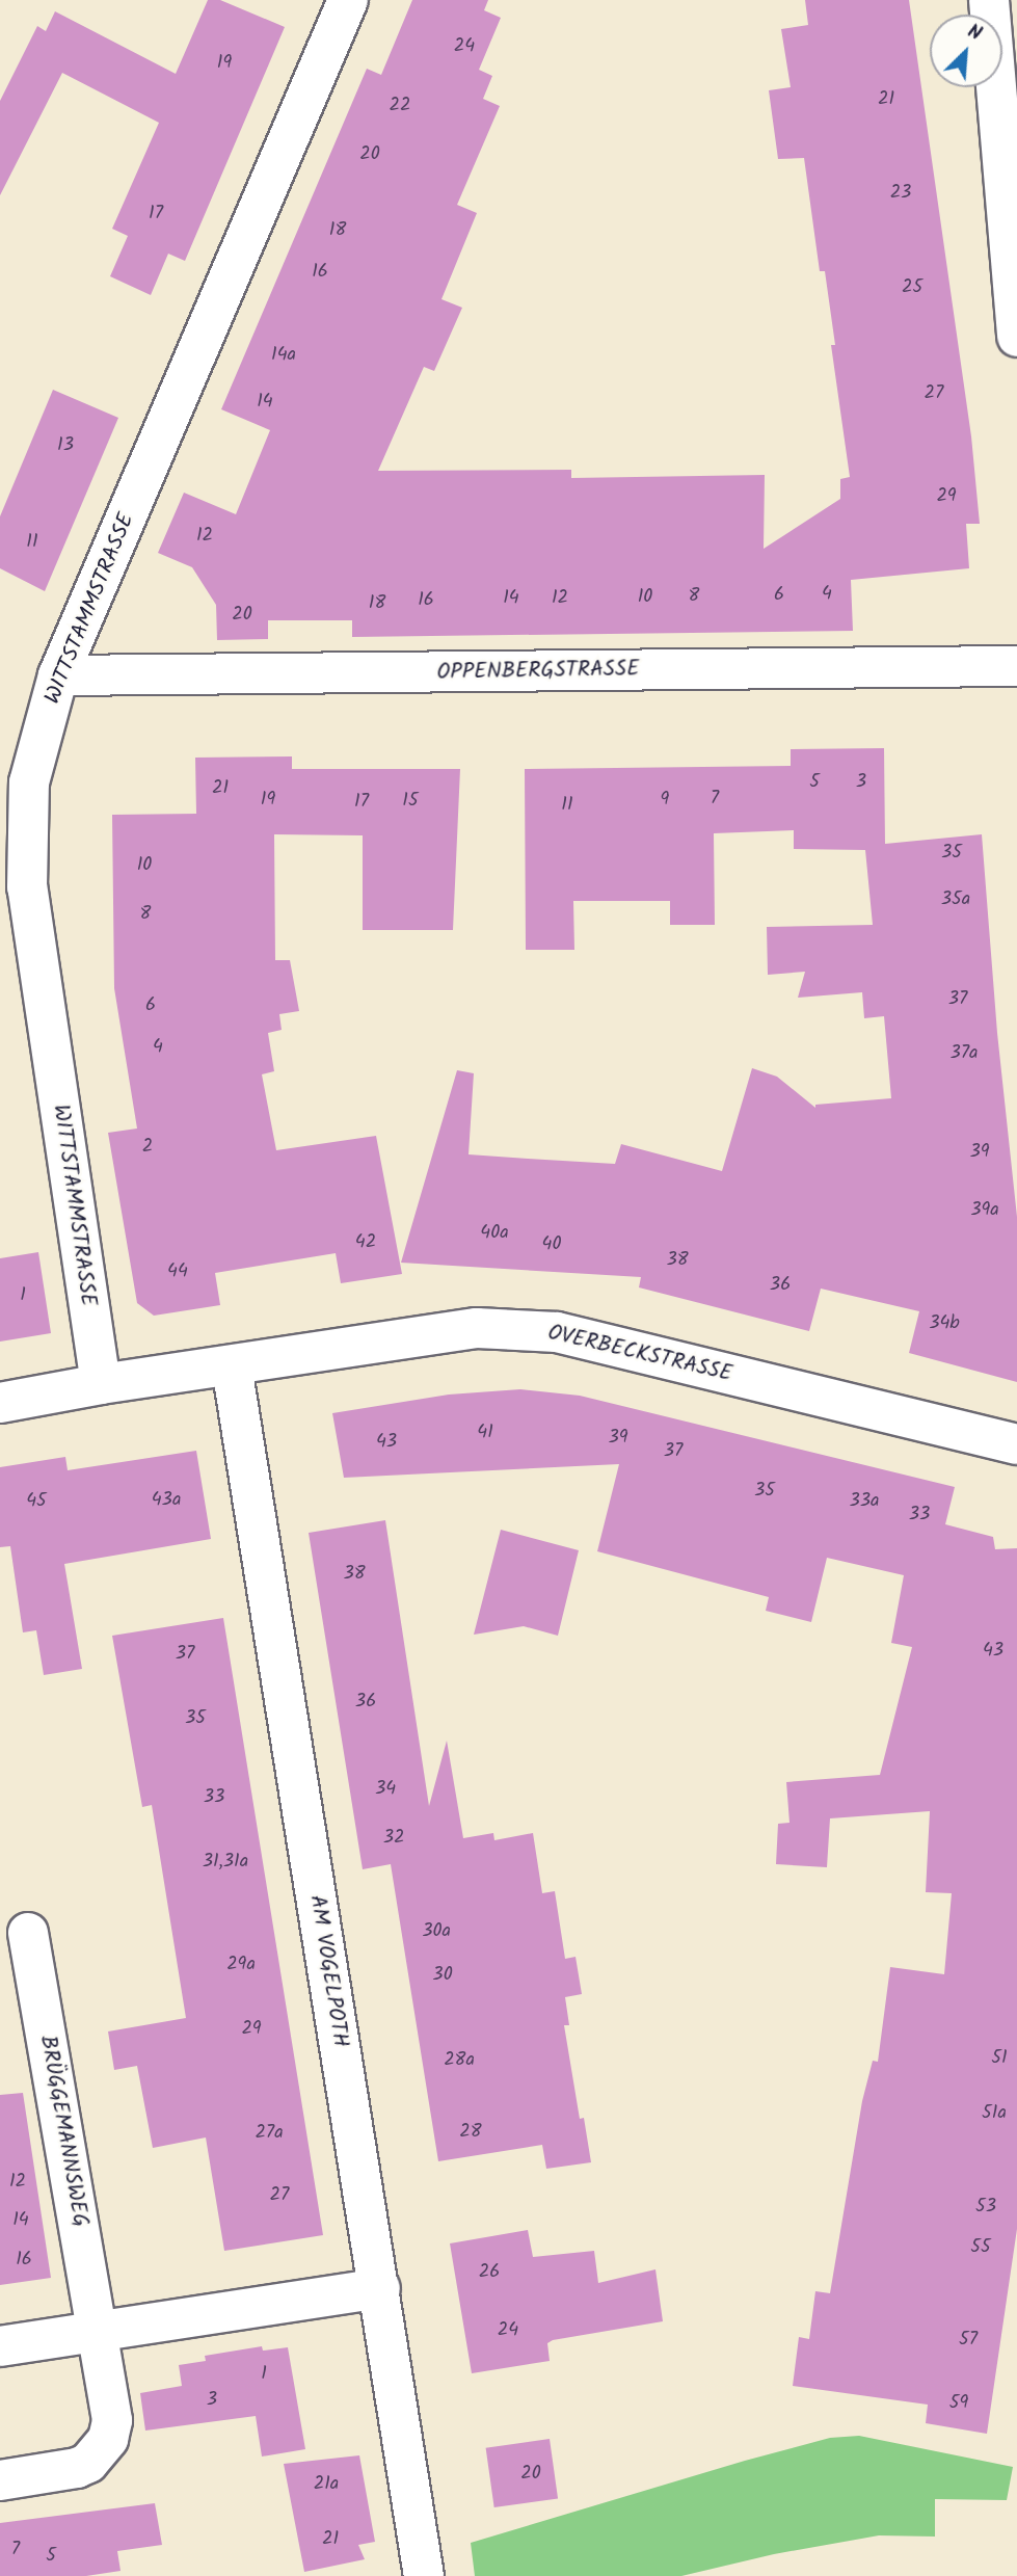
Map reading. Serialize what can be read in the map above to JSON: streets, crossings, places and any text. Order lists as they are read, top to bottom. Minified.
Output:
{"streets":{"street":["WITTSTAMMSTRASSE","OPPENBERGSTRASSE","OVERBECKSTRASSE","AM VOGELPOTH","BRÜGGEMANNSWEG"]},"crossings":[["WITTSTAMMSTRASSE","OPPENBERGSTRASSE"],["WITTSTAMMSTRASSE","OVERBECKSTRASSE"],["OVERBECKSTRASSE","AM VOGELPOTH"]],"house_numbers":["24","19","21","22","20","23","17","18","16","25","14a","27","14","13","29","12","11","4","6","8","10","14","12","16","18","20","5","3","21","7","19","9","15","17","11","35","10","35a","8","37","6","4","37a","2","39","39a","40a","42","40","38","44","36","1","34b","41","39","43","37","35","43a","45","33a","33","38","43","37","36","35","34","33","32","31,31a","30a","29a","30","29","51","28a","51a","28","27a","12","27","53","14","55","16","26","24","57","1","3","59","20","21a","21","7","5"],"north":"top right"}
